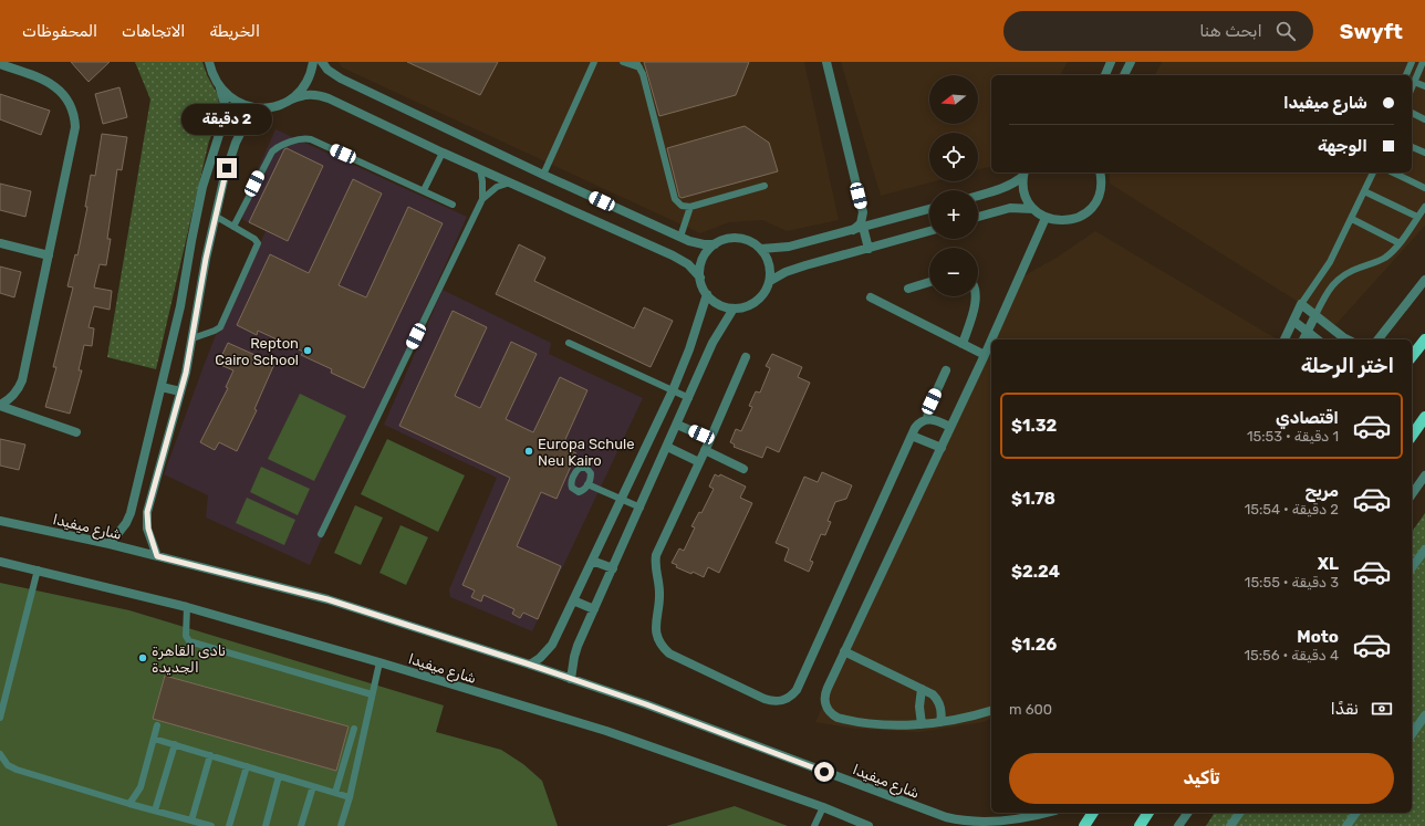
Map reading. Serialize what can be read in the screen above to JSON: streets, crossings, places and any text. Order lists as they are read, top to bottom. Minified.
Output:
{"streets":{"street":["شارع ميفيدا"]},"places":["Repton Cairo School","Europa Schule Neu Kairo","نادى القاهرة الجديدة"],"north":"left","page":{"header":"Swyft","search":"ابحث هنا","nav":["الخريطة","الاتجاهات","المحفوظات"],"map_buttons":["+","−"],"banner":["شارع ميفيدا","الوجهة"],"bubble":"2 دقيقة","heading":"اختر الرحلة","list":[{"name":"اقتصادي","note":"1 دقيقة · 15:53","value":"$1.32"},{"name":"مريح","note":"2 دقيقة · 15:54","value":"$1.78"},{"name":"XL","note":"3 دقيقة · 15:55","value":"$2.24"},{"name":"Moto","note":"4 دقيقة · 15:56","value":"$1.26"}],"pay":["نقدًا","600 m"],"buttons":"تأكيد"}}
